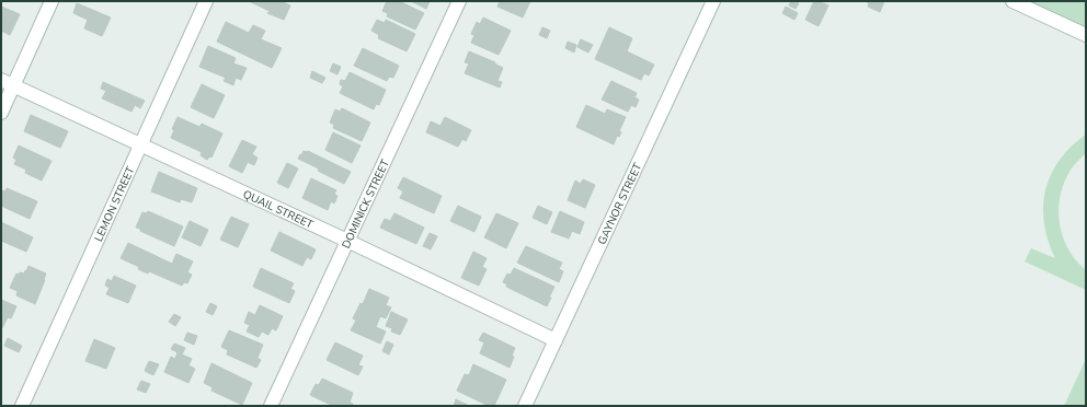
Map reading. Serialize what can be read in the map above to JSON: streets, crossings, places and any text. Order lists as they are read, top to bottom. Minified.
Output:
{"streets":{"street":["LEMON STREET","DOMINICK STREET","GAYNOR STREET","QUAIL STREET"]},"crossings":[["LEMON STREET","QUAIL STREET"],["DOMINICK STREET","QUAIL STREET"],["GAYNOR STREET","QUAIL STREET"]]}
